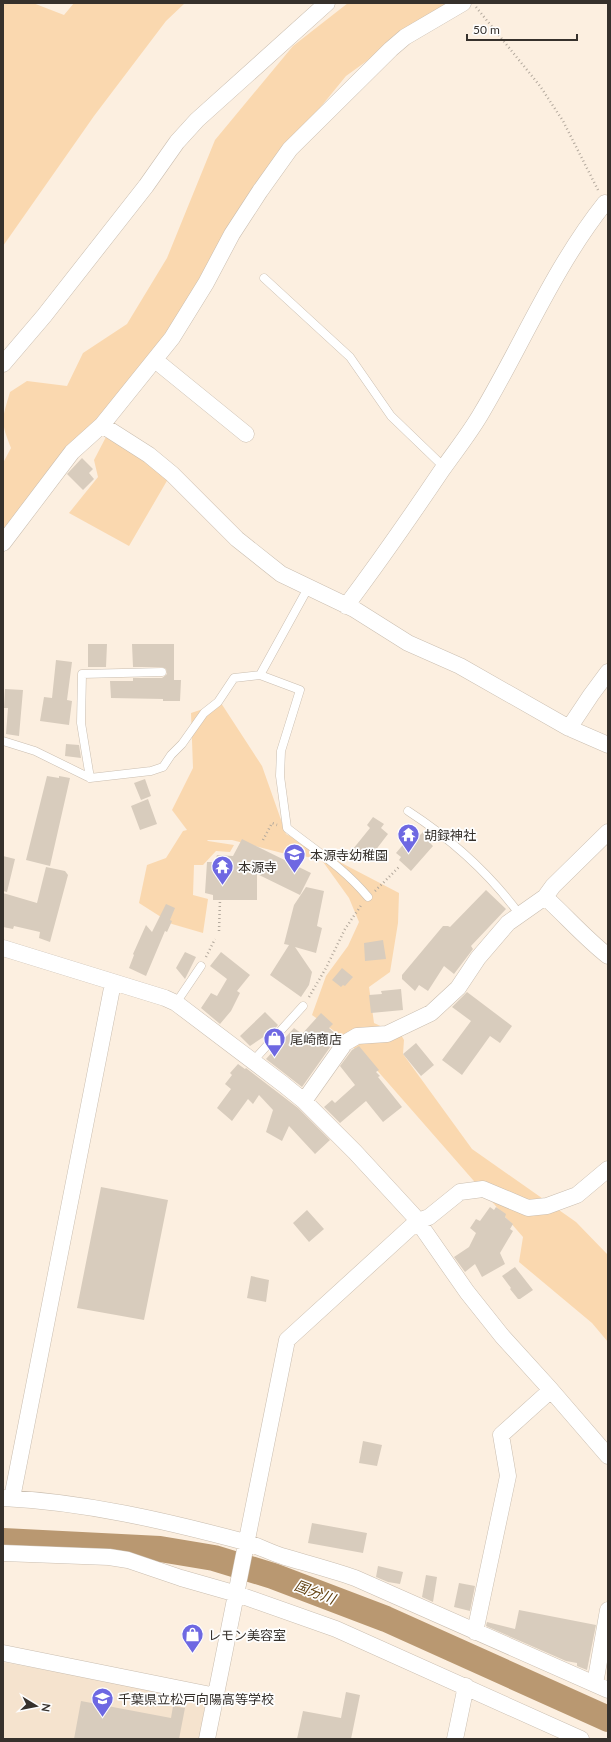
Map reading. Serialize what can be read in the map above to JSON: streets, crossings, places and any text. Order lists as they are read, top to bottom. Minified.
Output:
{"water":["国分川"],"places":{"temple":["胡録神社","本源寺"],"school or university":["本源寺幼稚園","千葉県立松戸向陽高等学校"],"shop":["尾崎商店","レモン美容室"]},"scale_bar":"50 m","north":"right"}
